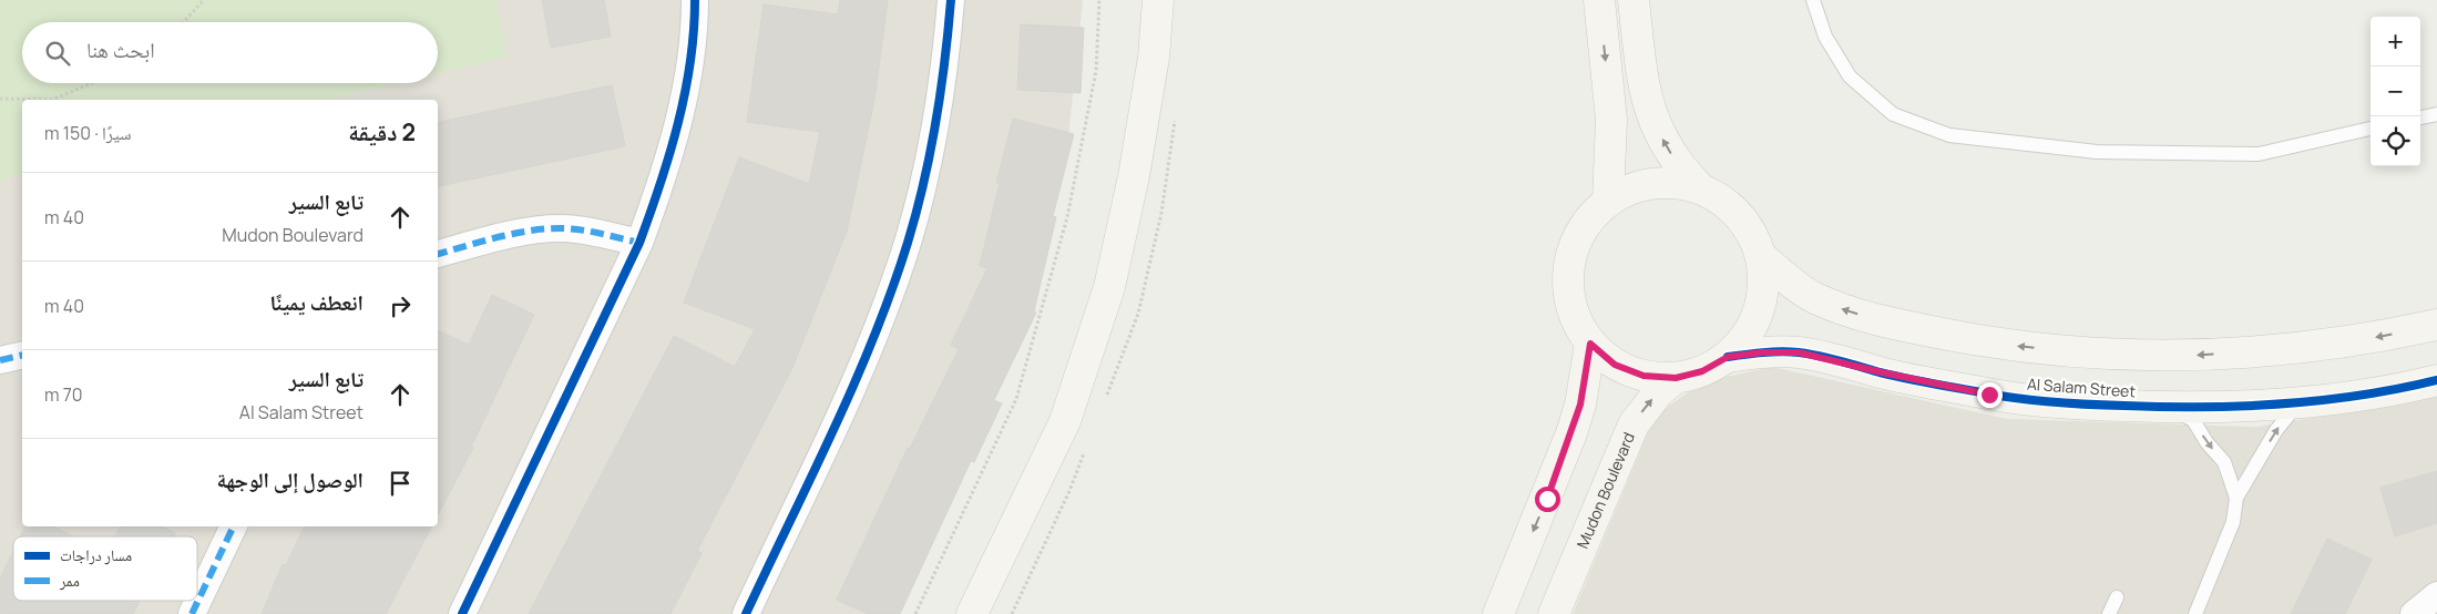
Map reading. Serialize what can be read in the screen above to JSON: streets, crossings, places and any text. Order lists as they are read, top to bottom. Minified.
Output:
{"streets":{"street":["Al Salam Street","Mudon Boulevard"]},"crossings":[["Al Salam Street","Mudon Boulevard"]],"legend":["مسار دراجات","ممر"],"page":{"map_buttons":["+","−"],"search":"ابحث هنا","heading":["2 دقيقة","سيرًا · 150 m"],"list":[["تابع السير","Mudon Boulevard","40 m"],["انعطف يمينًا","40 m"],["تابع السير","Al Salam Street","70 m"],"الوصول إلى الوجهة"]}}
